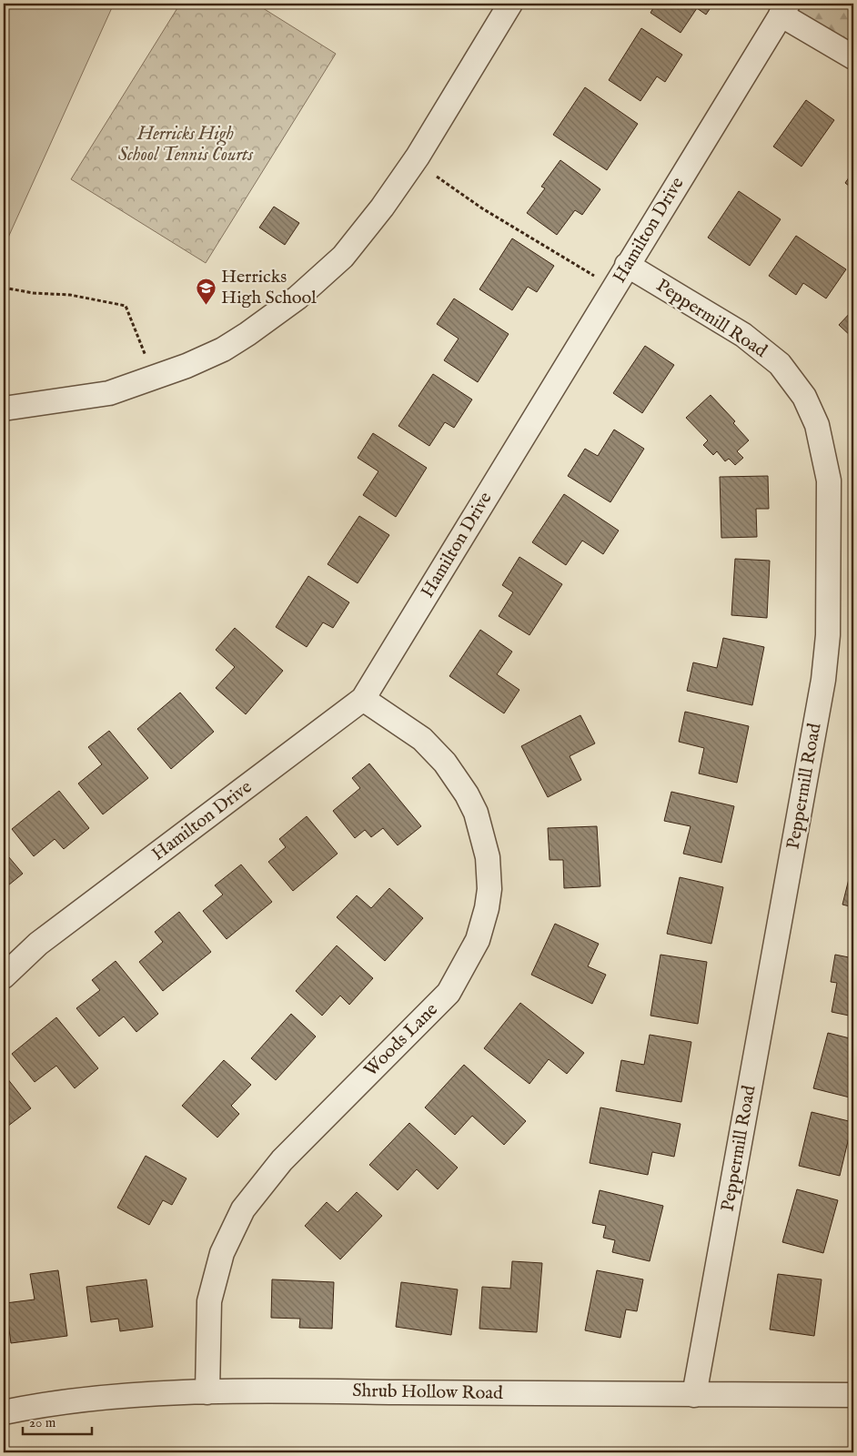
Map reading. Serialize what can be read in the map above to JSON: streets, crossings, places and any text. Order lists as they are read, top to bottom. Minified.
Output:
{"streets":{"street":["Hamilton Drive","Peppermill Road","Woods Lane","Shrub Hollow Road"]},"crossings":[["Hamilton Drive","Peppermill Road"],["Hamilton Drive","Woods Lane"],["Peppermill Road","Shrub Hollow Road"],["Woods Lane","Shrub Hollow Road"]],"parks":["Herricks High School Tennis Courts"],"places":{"school or university":["Herricks High School"]},"scale_bar":"20 m"}
